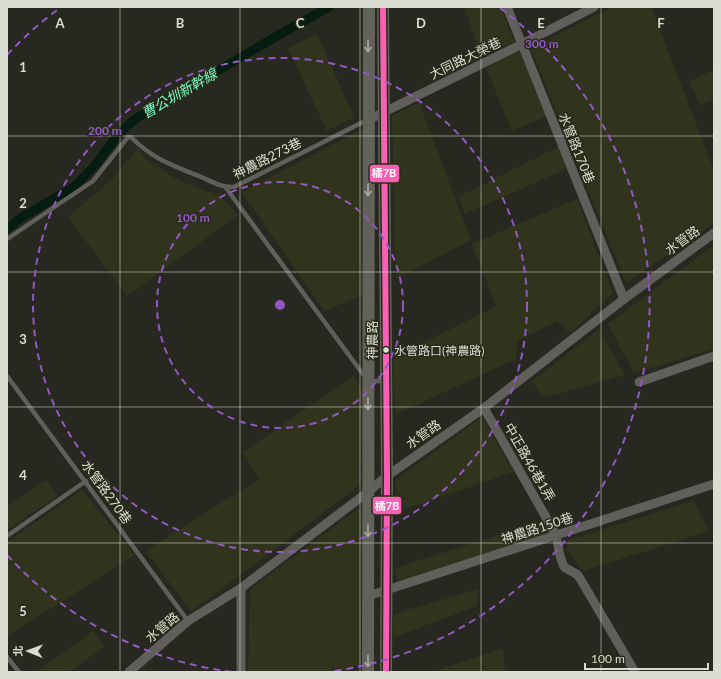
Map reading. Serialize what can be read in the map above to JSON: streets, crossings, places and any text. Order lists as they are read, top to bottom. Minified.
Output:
{"streets":{"street":["大同路大榮巷","水管路170巷","水管路","神農路","中正路46巷1弄","神農路150巷"],"lane":["神農路273巷","水管路270巷"]},"crossings":[["大同路大榮巷","水管路170巷"],["大同路大榮巷","神農路273巷"],["大同路大榮巷","神農路"],["水管路170巷","水管路"],["神農路273巷","神農路"],["水管路","神農路"],["水管路","中正路46巷1弄"],["水管路","水管路270巷"],["神農路","神農路150巷"],["中正路46巷1弄","神農路150巷"]],"water":["曹公圳新幹線"],"places":["水管路口(神農路)"],"lines":["transit line 橘7B"],"scale_bar":"100 m","north":"left","grid":{"columns":["A","B","C","D","E","F"],"rows":["1","2","3","4","5"]},"rings":["300 m","200 m","100 m"]}
